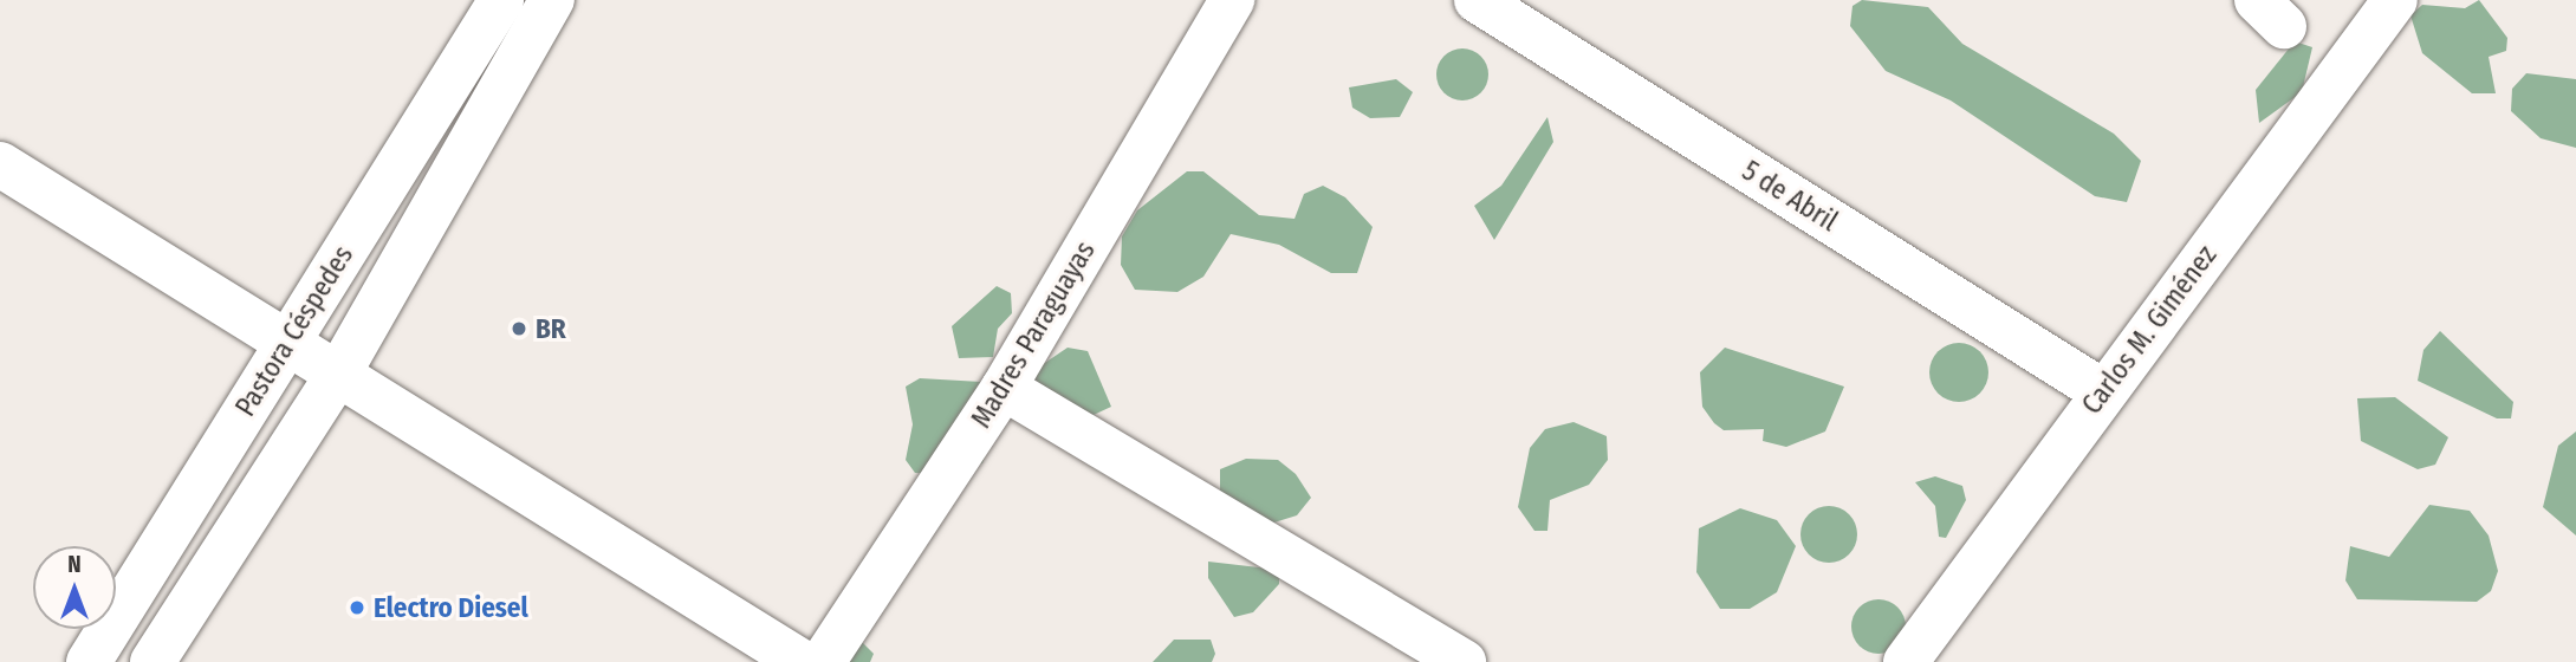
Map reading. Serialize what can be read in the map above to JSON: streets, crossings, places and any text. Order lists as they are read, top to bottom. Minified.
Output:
{"streets":{"street":["5 de Abril","Carlos M. Giménez","Pastora Céspedes","Madres Paraguayas"]},"crossings":[["5 de Abril","Carlos M. Giménez"]],"places":["BR","Electro Diesel"],"north":"top"}
